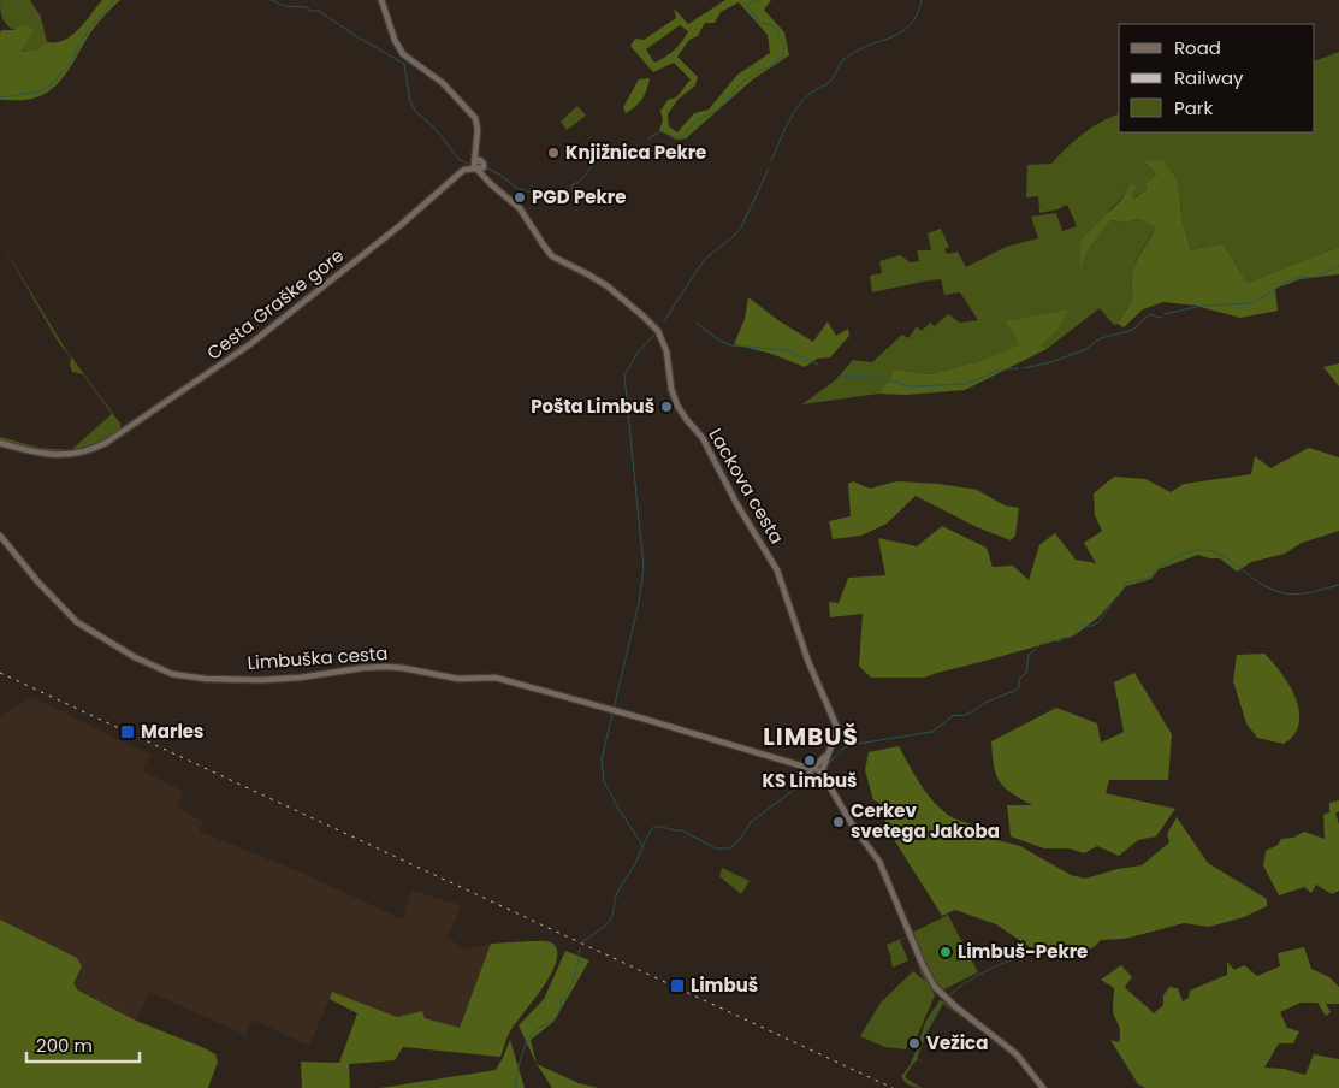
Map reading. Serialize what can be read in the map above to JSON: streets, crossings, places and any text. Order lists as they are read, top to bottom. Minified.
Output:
{"streets":{"street":["Cesta Graške gore","Lackova cesta","Limbuška cesta"]},"crossings":[["Cesta Graške gore","Lackova cesta"]],"districts":["LIMBUŠ"],"places":{"other":["Knjižnica Pekre","PGD Pekre","Pošta Limbuš","KS Limbuš","Cerkev svetega Jakoba","Limbuš-Pekre","Vežica"],"transit":["Marles","Limbuš"]},"legend":["Road","Railway","Park"],"scale_bar":"200 m"}
